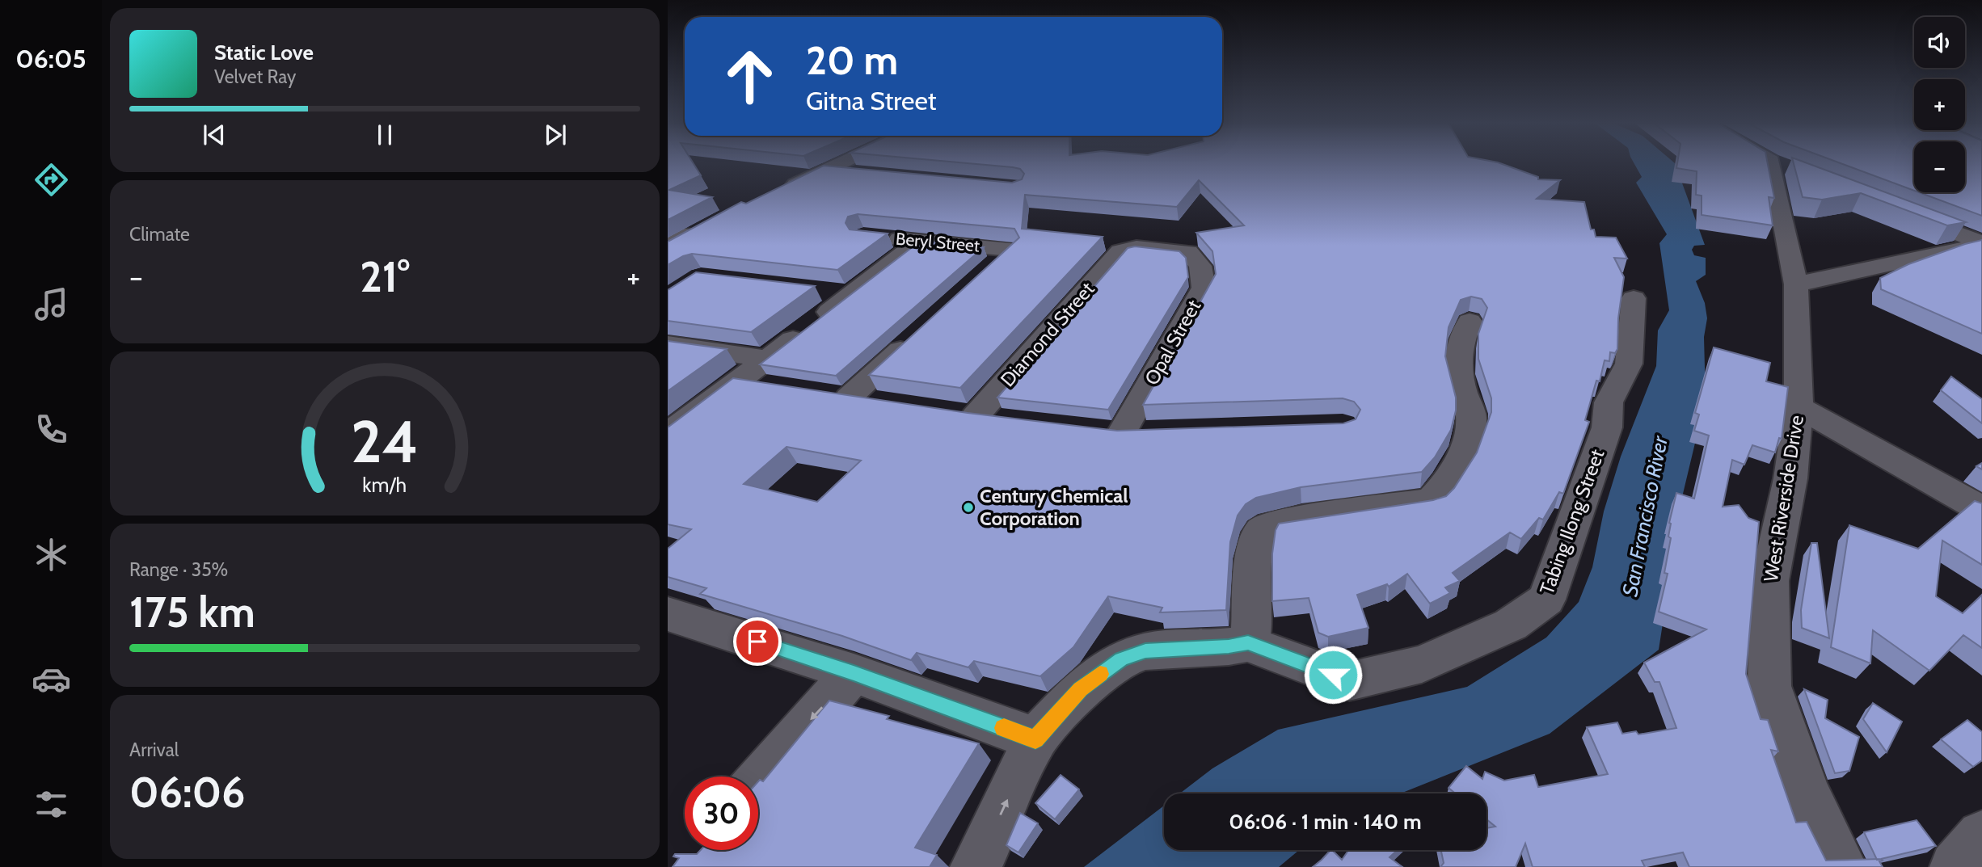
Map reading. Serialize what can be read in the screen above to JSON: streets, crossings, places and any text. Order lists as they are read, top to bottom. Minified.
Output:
{"streets":{"street":["Beryl Street","Diamond Street","Opal Street","West Riverside Drive","Tabing Ilong Street"]},"crossings":[["Diamond Street","Opal Street"]],"water":["San Francisco River"],"places":["Century Chemical Corporation"],"page":{"tabs":"06:05","map_buttons":["+","−"],"turn":["20 m","Gitna Street"],"song":["Static Love","Velvet Ray"],"tile":["Climate",["Range · 35%","175 km"],["Arrival","06:06"]],"heat":["−","21°","+"],"limit":"30","trip":"06:06 · 1 min · 140 m","gauge":["24","km/h"]}}
